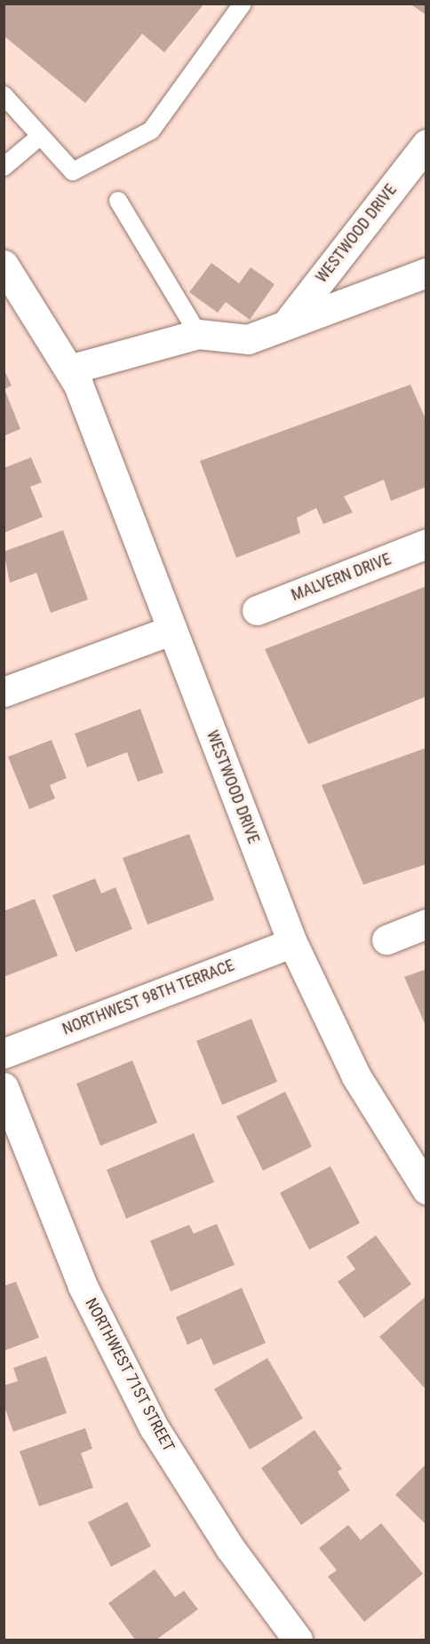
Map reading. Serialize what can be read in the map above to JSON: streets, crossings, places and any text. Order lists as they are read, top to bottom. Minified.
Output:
{"streets":{"street":["WESTWOOD DRIVE","MALVERN DRIVE","NORTHWEST 98TH TERRACE","NORTHWEST 71ST STREET"]},"crossings":[["WESTWOOD DRIVE","NORTHWEST 98TH TERRACE"]]}
